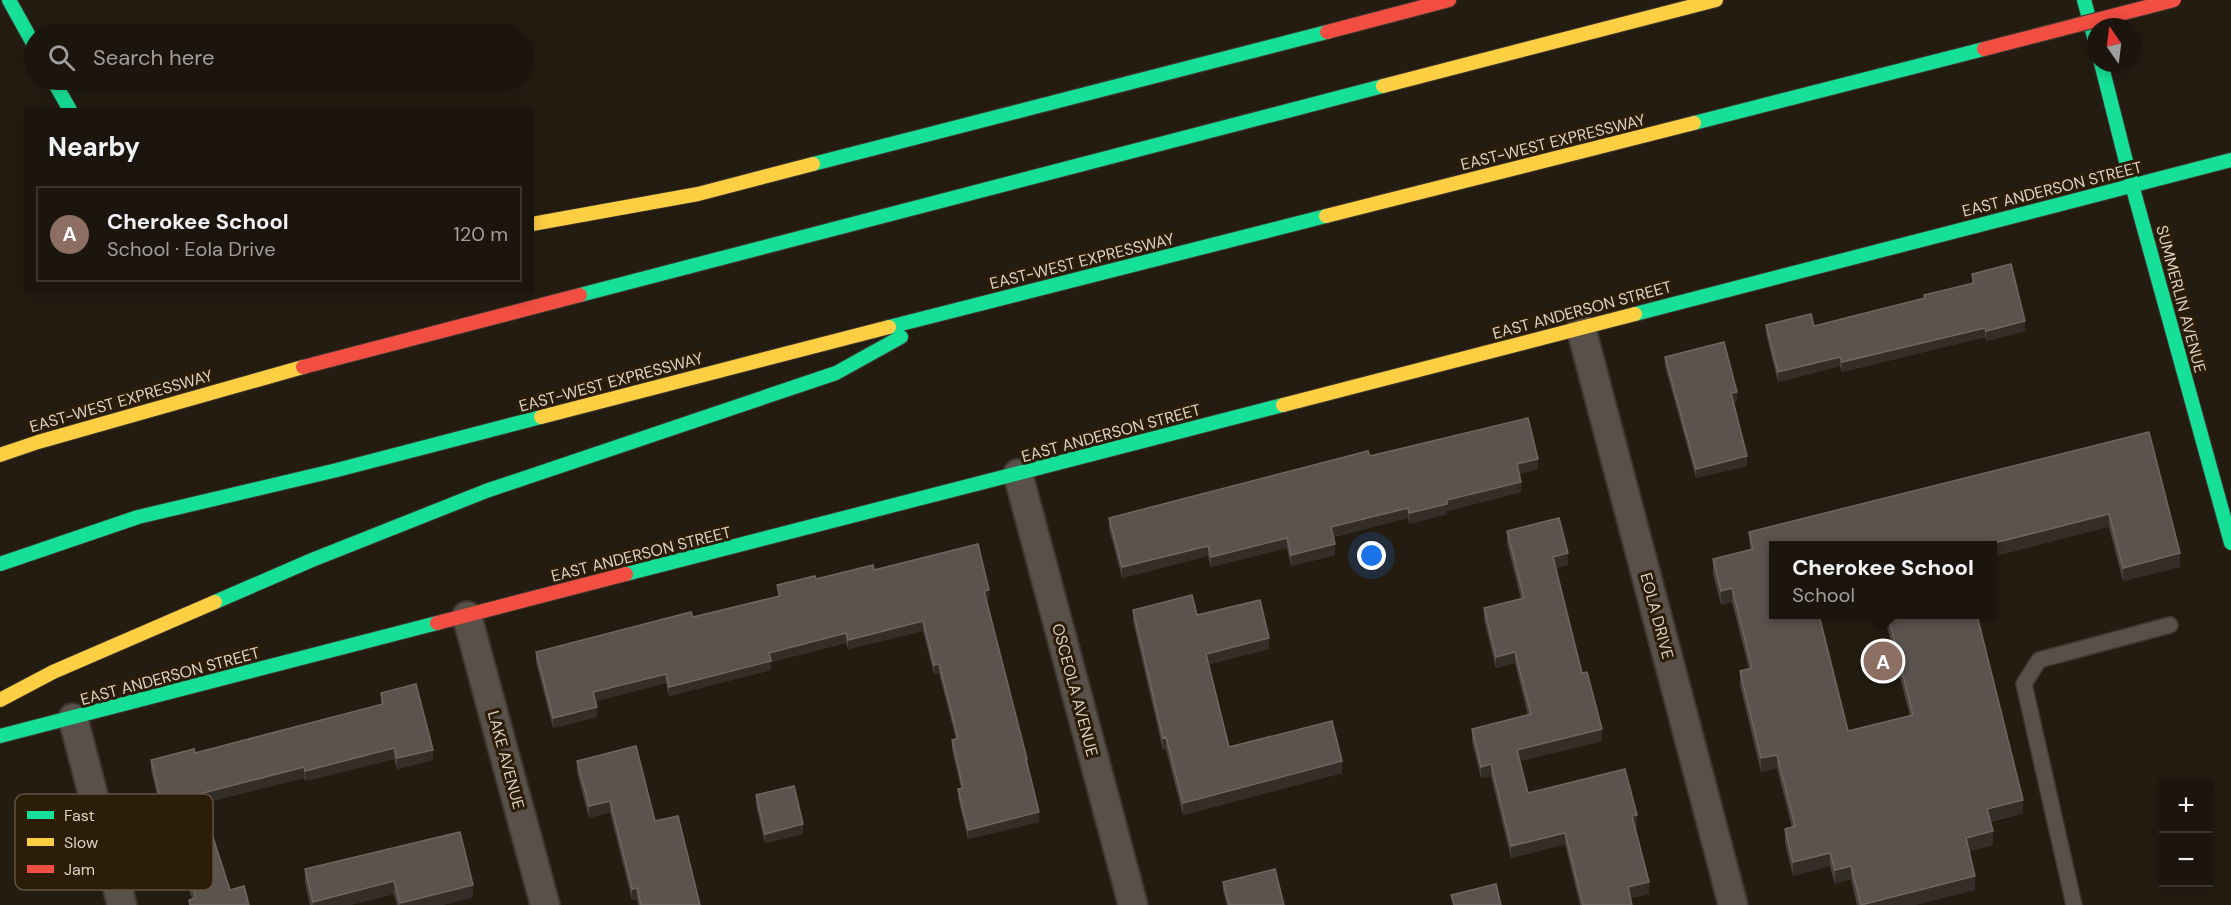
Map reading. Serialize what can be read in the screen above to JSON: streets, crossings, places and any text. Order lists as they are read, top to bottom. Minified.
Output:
{"streets":{"main road":["EAST-WEST EXPRESSWAY","EAST ANDERSON STREET","SUMMERLIN AVENUE"],"street":["EOLA DRIVE","OSCEOLA AVENUE","LAKE AVENUE"]},"crossings":[["EAST ANDERSON STREET","SUMMERLIN AVENUE"],["EAST ANDERSON STREET","EOLA DRIVE"],["EAST ANDERSON STREET","OSCEOLA AVENUE"],["EAST ANDERSON STREET","LAKE AVENUE"]],"legend":["Fast","Slow","Jam"],"north":"top","page":{"search":"Search here","heading":"Nearby","list":[{"mark":"A","name":"Cherokee School","note":"School · Eola Drive","value":"120 m"}],"popup":["Cherokee School","School"],"pins":"A","map_buttons":["+","−"]}}
